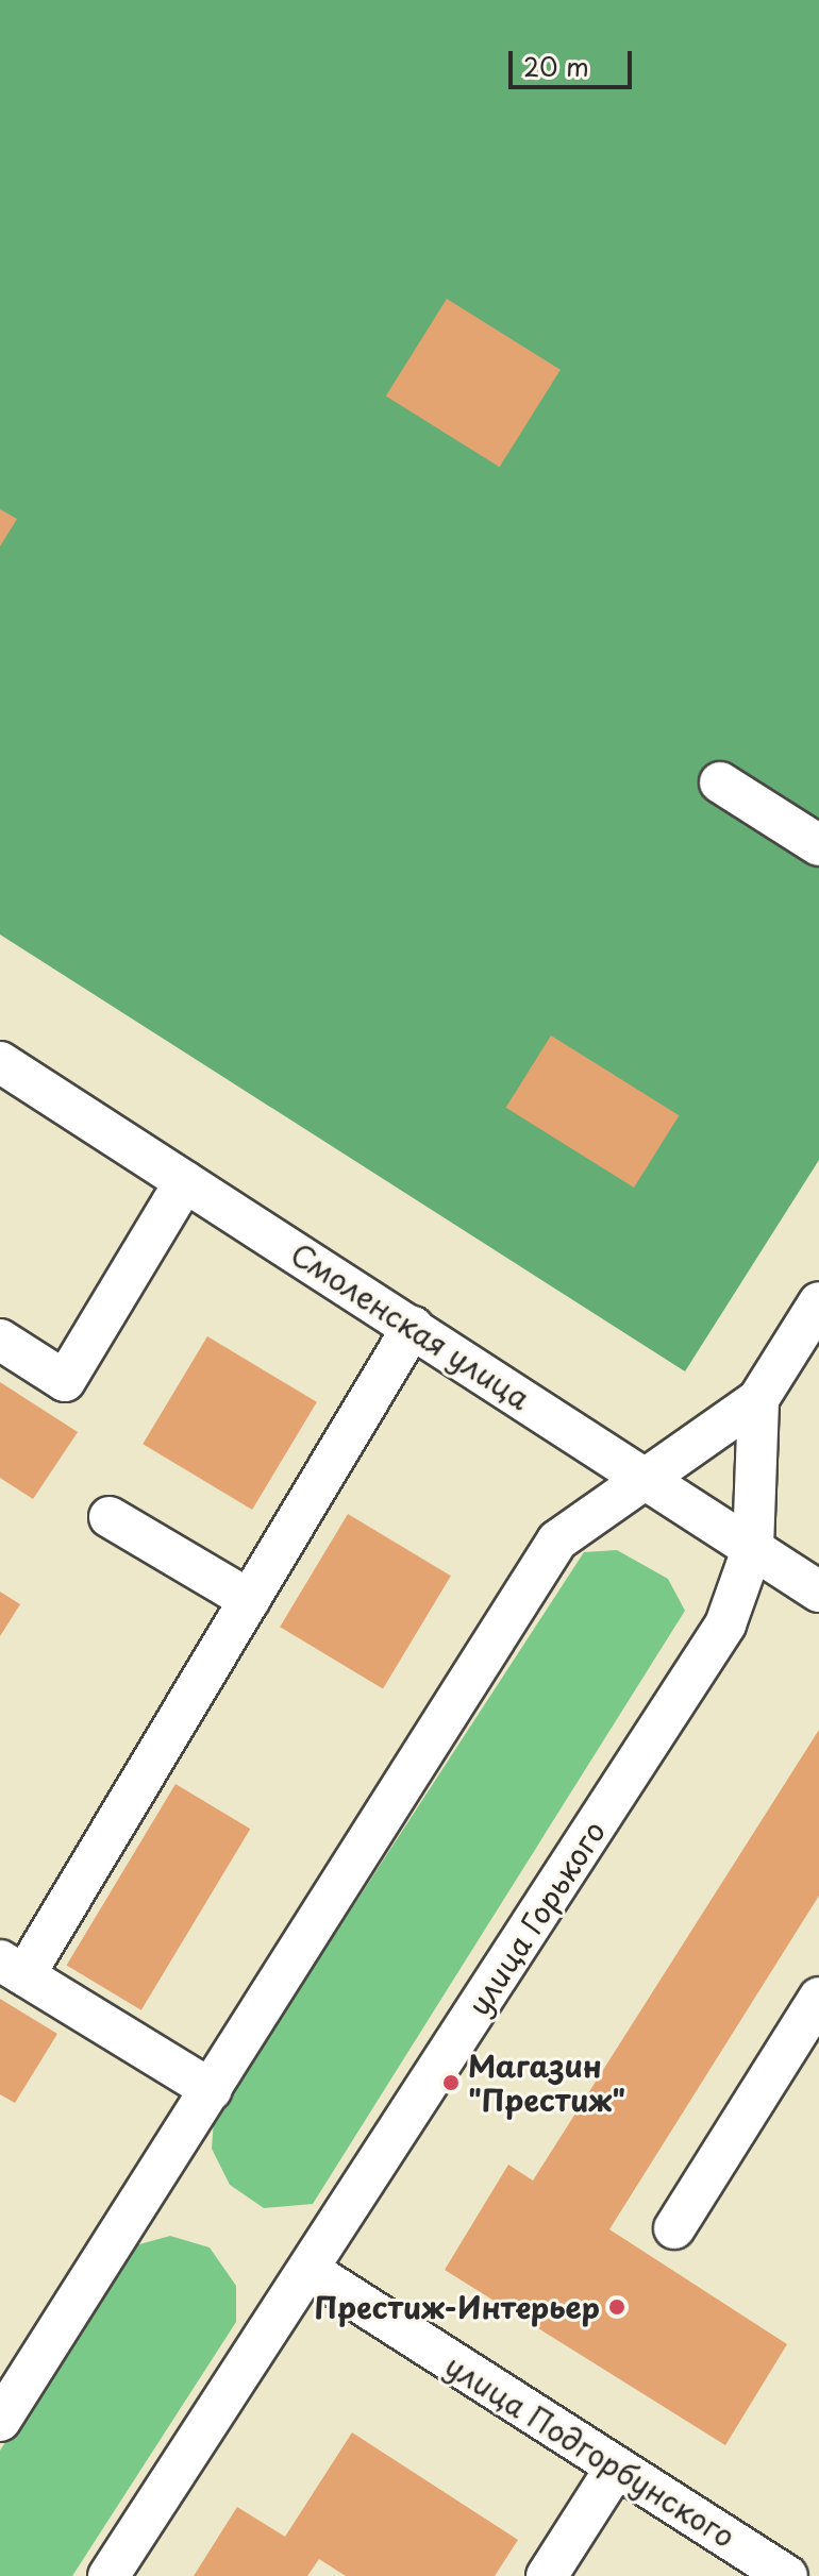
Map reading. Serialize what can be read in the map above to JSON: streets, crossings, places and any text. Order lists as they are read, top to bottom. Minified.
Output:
{"streets":{"street":["Смоленская улица","улица Горького","улица Подгорбунского"]},"crossings":[["Смоленская улица","улица Горького"],["улица Горького","улица Подгорбунского"]],"places":["Магазин \"Престиж\"","Престиж-Интерьер"],"scale_bar":"20 m"}
